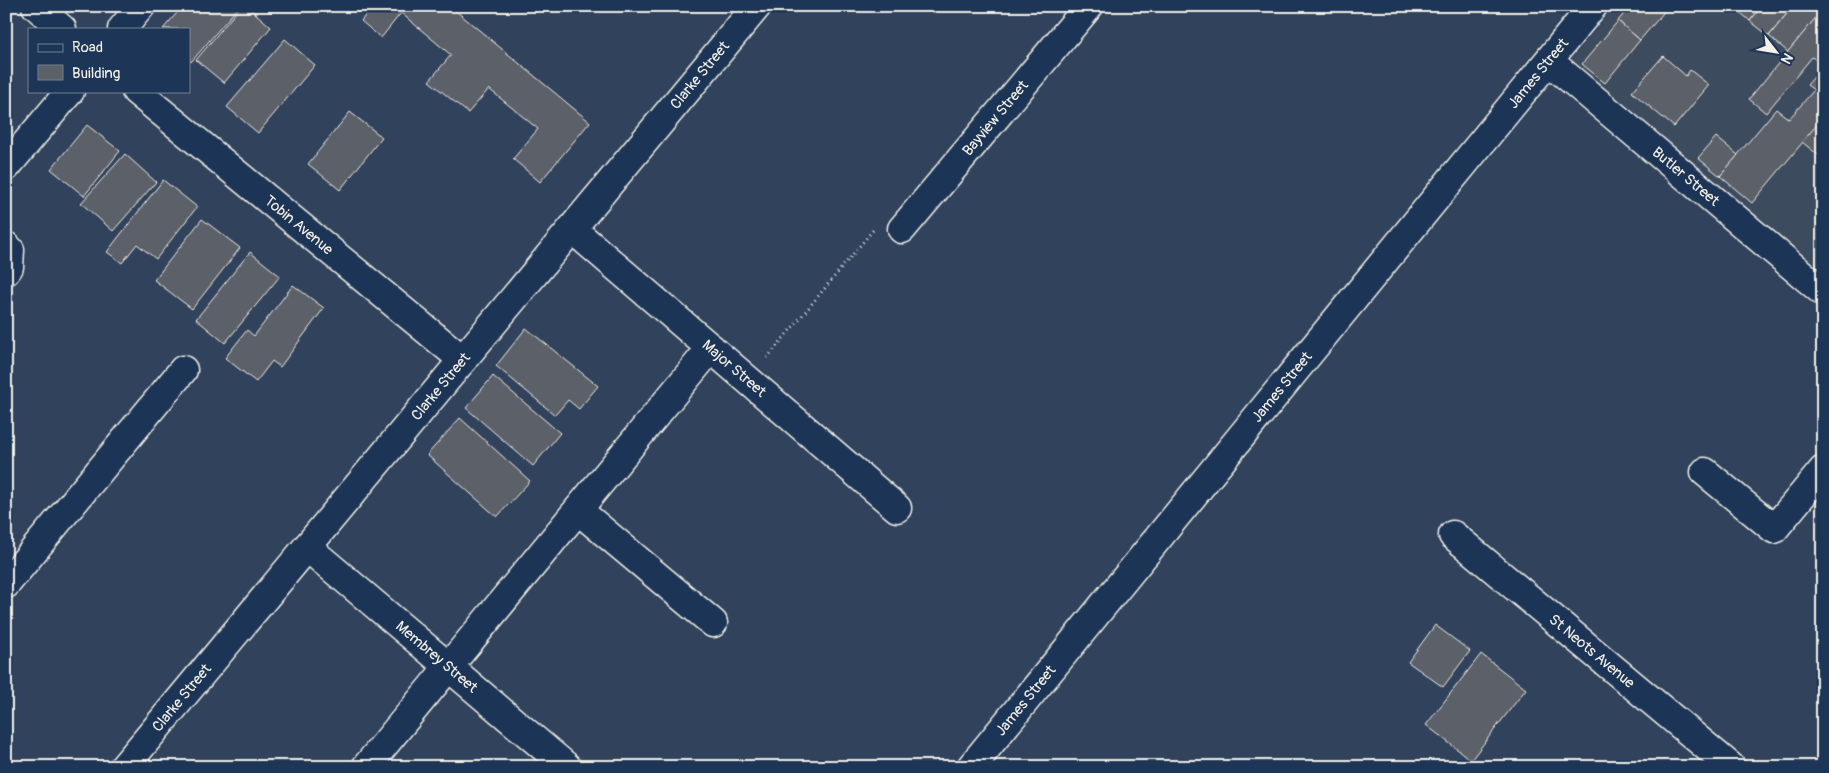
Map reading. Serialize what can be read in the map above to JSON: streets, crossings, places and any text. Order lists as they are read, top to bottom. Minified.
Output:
{"streets":{"street":["James Street","Clarke Street","Bayview Street","Butler Street","Tobin Avenue","Major Street","St Neots Avenue","Membrey Street"]},"crossings":[["James Street","Butler Street"],["Clarke Street","Tobin Avenue"],["Clarke Street","Major Street"],["Clarke Street","Membrey Street"]],"legend":["Road","Building"],"north":"bottom right"}
